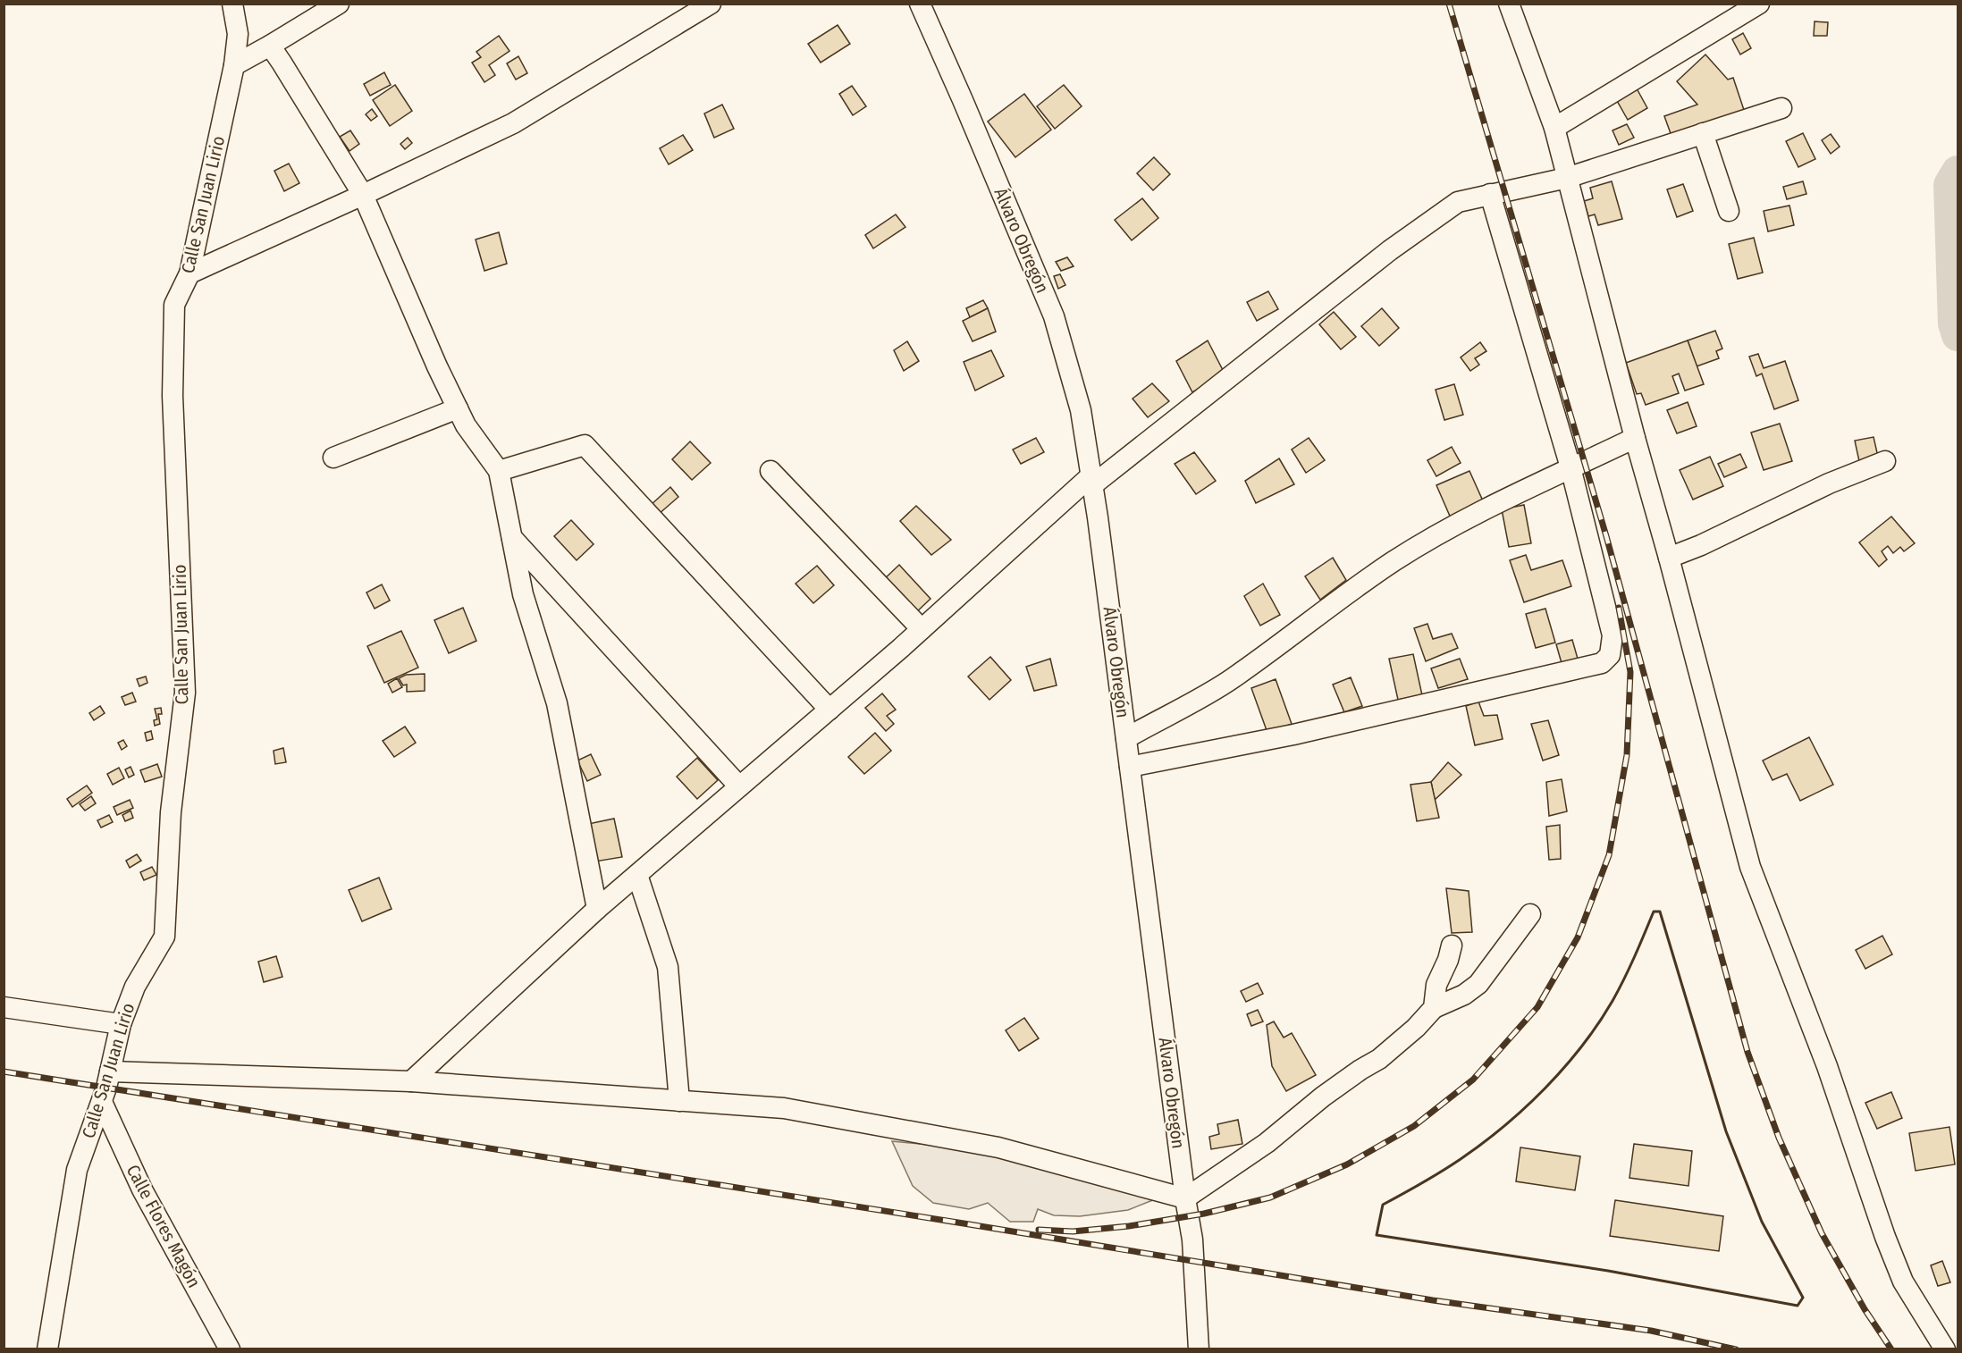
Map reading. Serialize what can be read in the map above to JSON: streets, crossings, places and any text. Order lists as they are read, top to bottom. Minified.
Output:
{"streets":{"street":["Calle San Juan Lirio","Álvaro Obregón","Calle Flores Magón"]},"crossings":[["Calle San Juan Lirio","Calle Flores Magón"]]}
